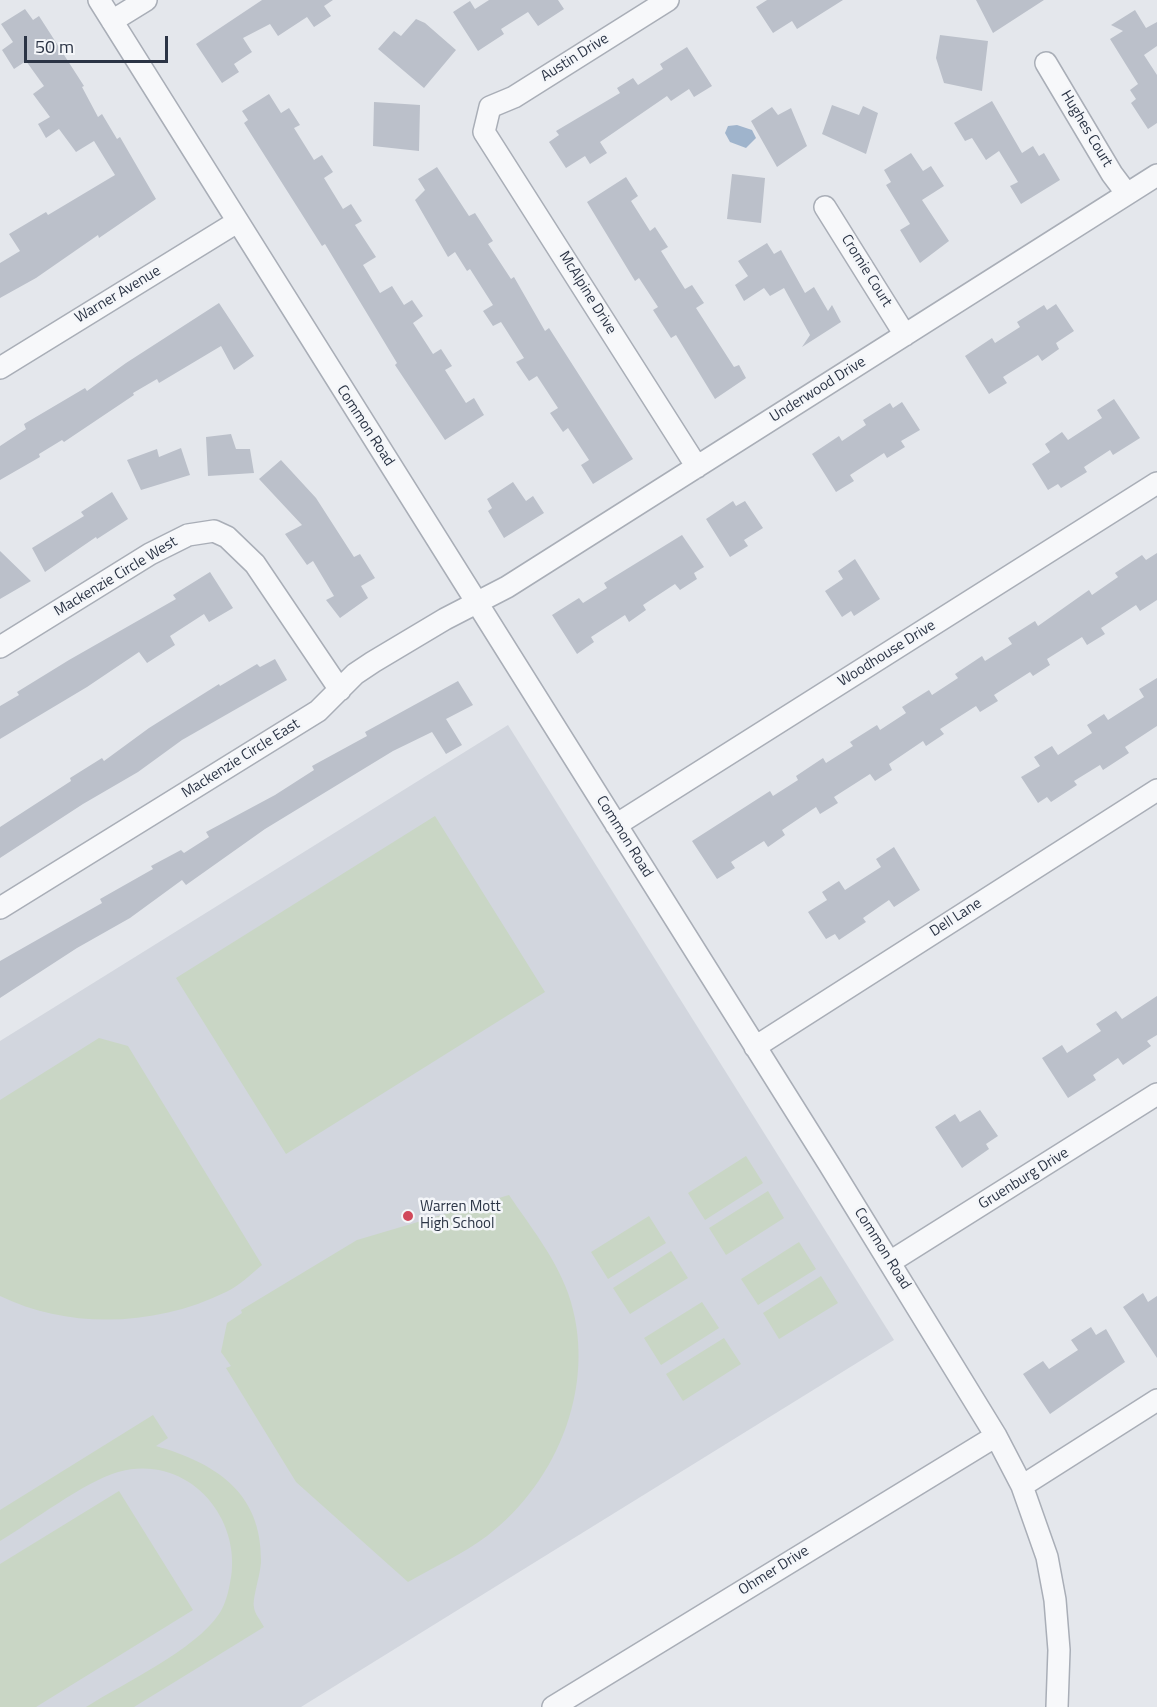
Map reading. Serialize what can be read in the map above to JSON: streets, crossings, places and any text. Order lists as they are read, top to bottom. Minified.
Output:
{"streets":{"street":["Austin Drive","Hughes Court","Cromie Court","McAlpine Drive","Warner Avenue","Underwood Drive","Common Road","Mackenzie Circle West","Woodhouse Drive","Mackenzie Circle East","Dell Lane","Gruenburg Drive","Ohmer Drive"]},"crossings":[["Austin Drive","McAlpine Drive"],["Hughes Court","Underwood Drive"],["Cromie Court","Underwood Drive"],["McAlpine Drive","Underwood Drive"],["Warner Avenue","Common Road"],["Underwood Drive","Common Road"],["Underwood Drive","Mackenzie Circle East"],["Common Road","Woodhouse Drive"],["Common Road","Mackenzie Circle East"],["Common Road","Dell Lane"],["Common Road","Gruenburg Drive"],["Common Road","Ohmer Drive"],["Mackenzie Circle West","Mackenzie Circle East"]],"places":["Warren Mott High School"],"scale_bar":"50 m"}
